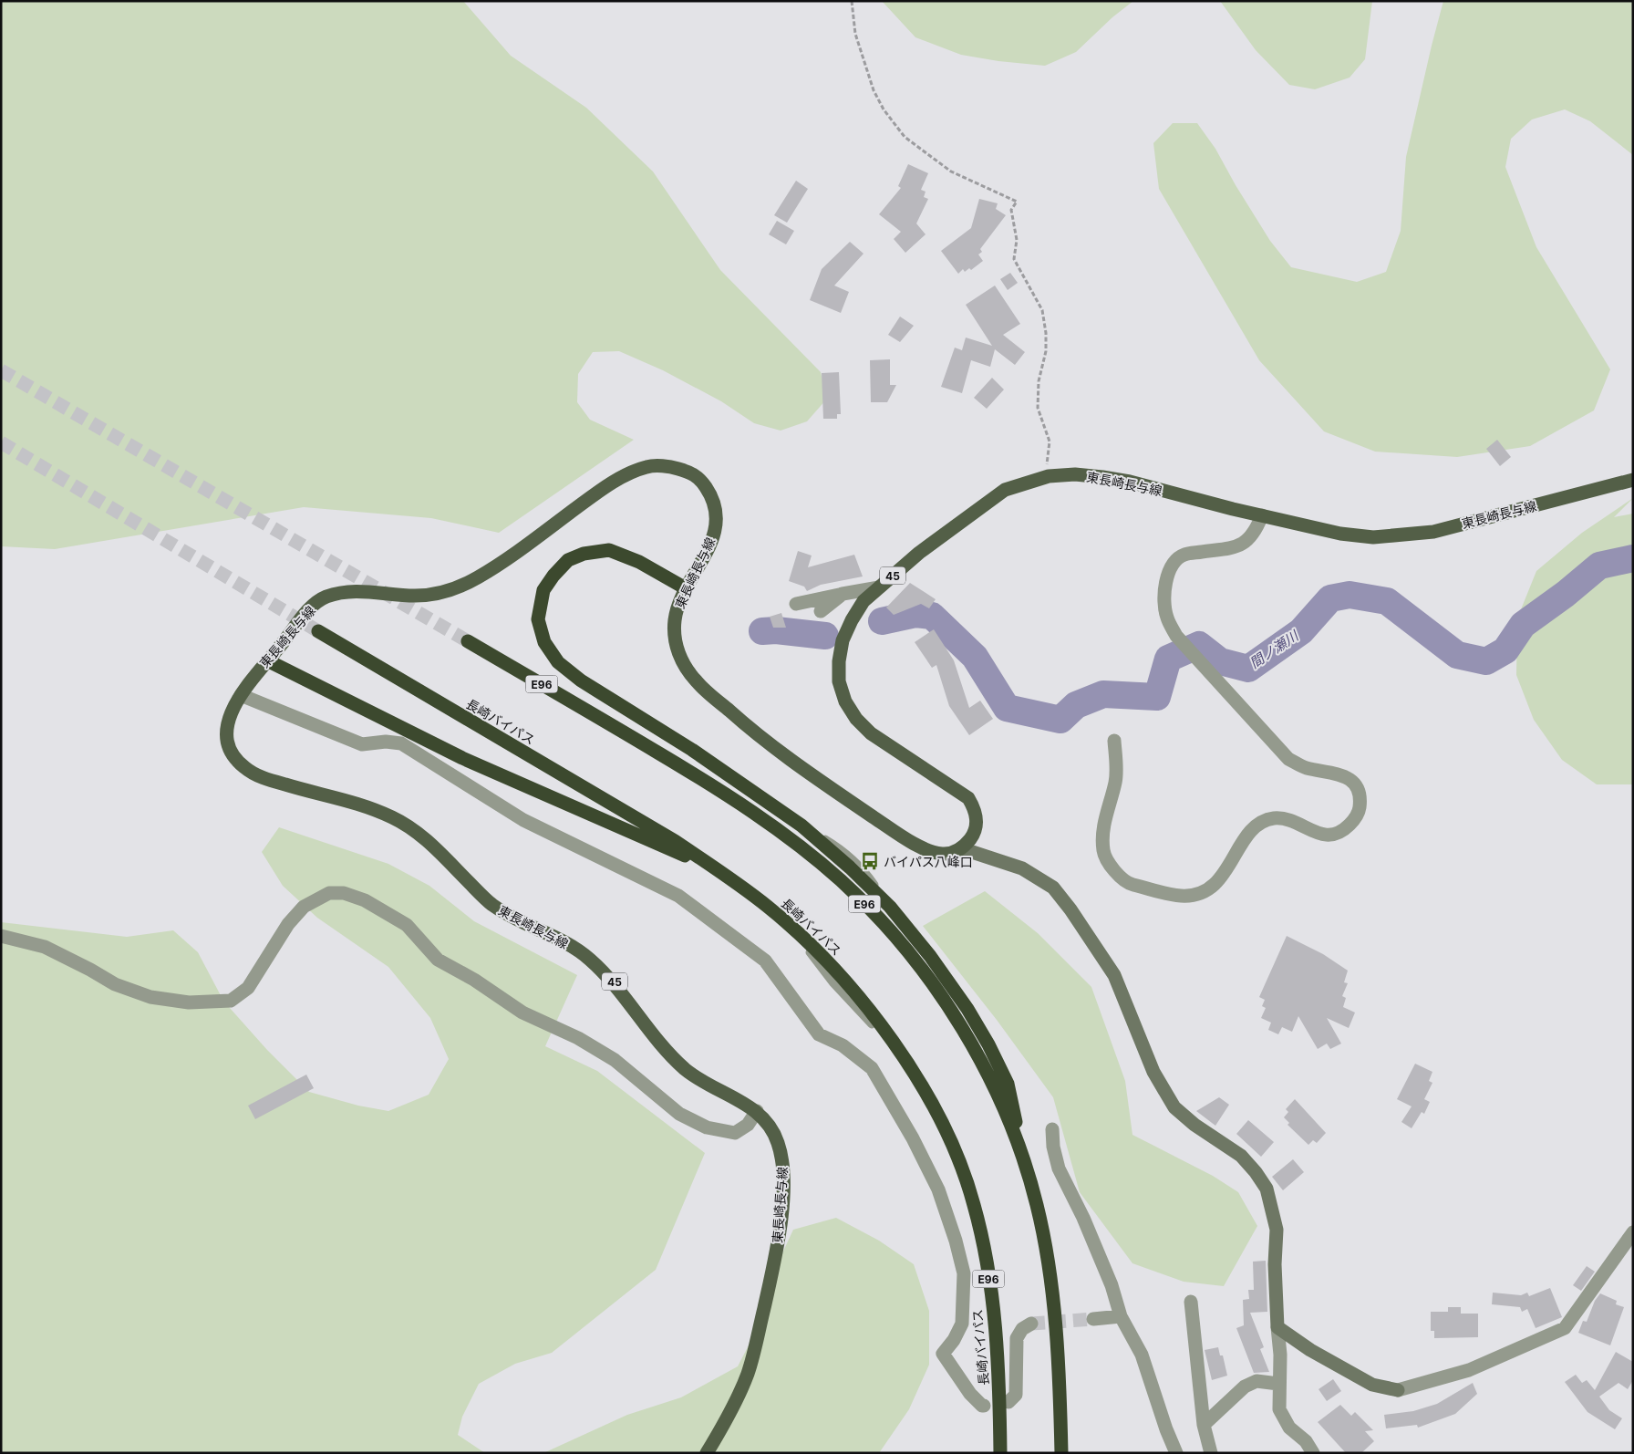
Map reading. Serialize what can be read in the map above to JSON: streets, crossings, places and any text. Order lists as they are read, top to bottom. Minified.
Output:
{"streets":{"highway":["E96","長崎バイパス"],"main road":["東長崎長与線","45"]},"water":["間ノ瀬川"],"places":{"bus stop":["バイパス八峰口"]}}
